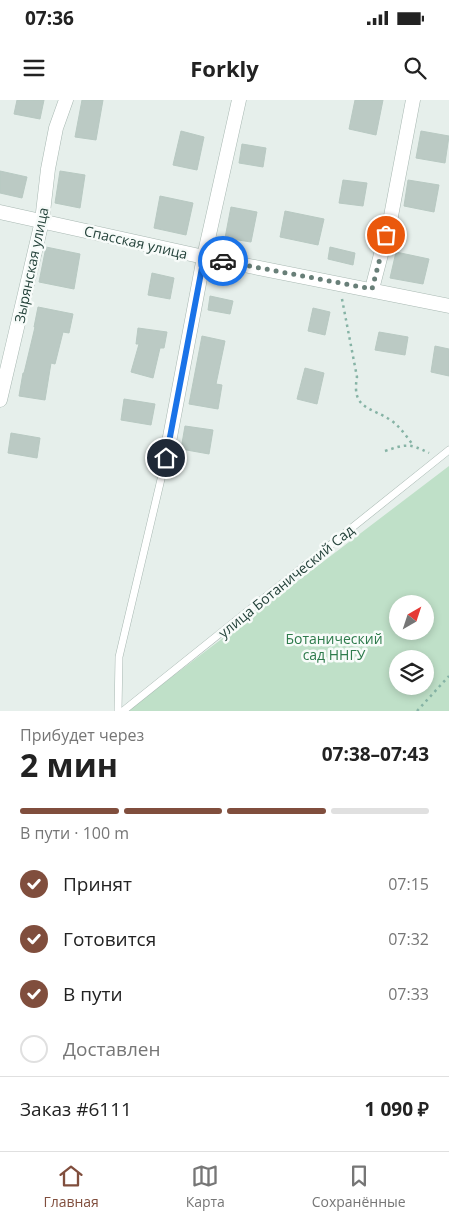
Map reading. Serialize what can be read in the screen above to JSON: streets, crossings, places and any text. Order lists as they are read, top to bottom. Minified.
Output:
{"streets":{"street":["Спасская улица","Зырянская улица"],"lane":["улица Ботанический Сад"]},"crossings":[["Спасская улица","Зырянская улица"]],"parks":["Ботанический сад ННГУ"],"north":"top right","page":{"status":"07:36","header":"Forkly","heading":["2 мин","Прибудет через","07:38–07:43"],"panel":["Заказ #6111","1 090 ₽"],"bar":"В пути · 100 m","list":[["Принят","07:15"],["Готовится","07:32"],["В пути","07:33"],"Доставлен"],"tabs":["Главная","Карта","Сохранённые"]}}
